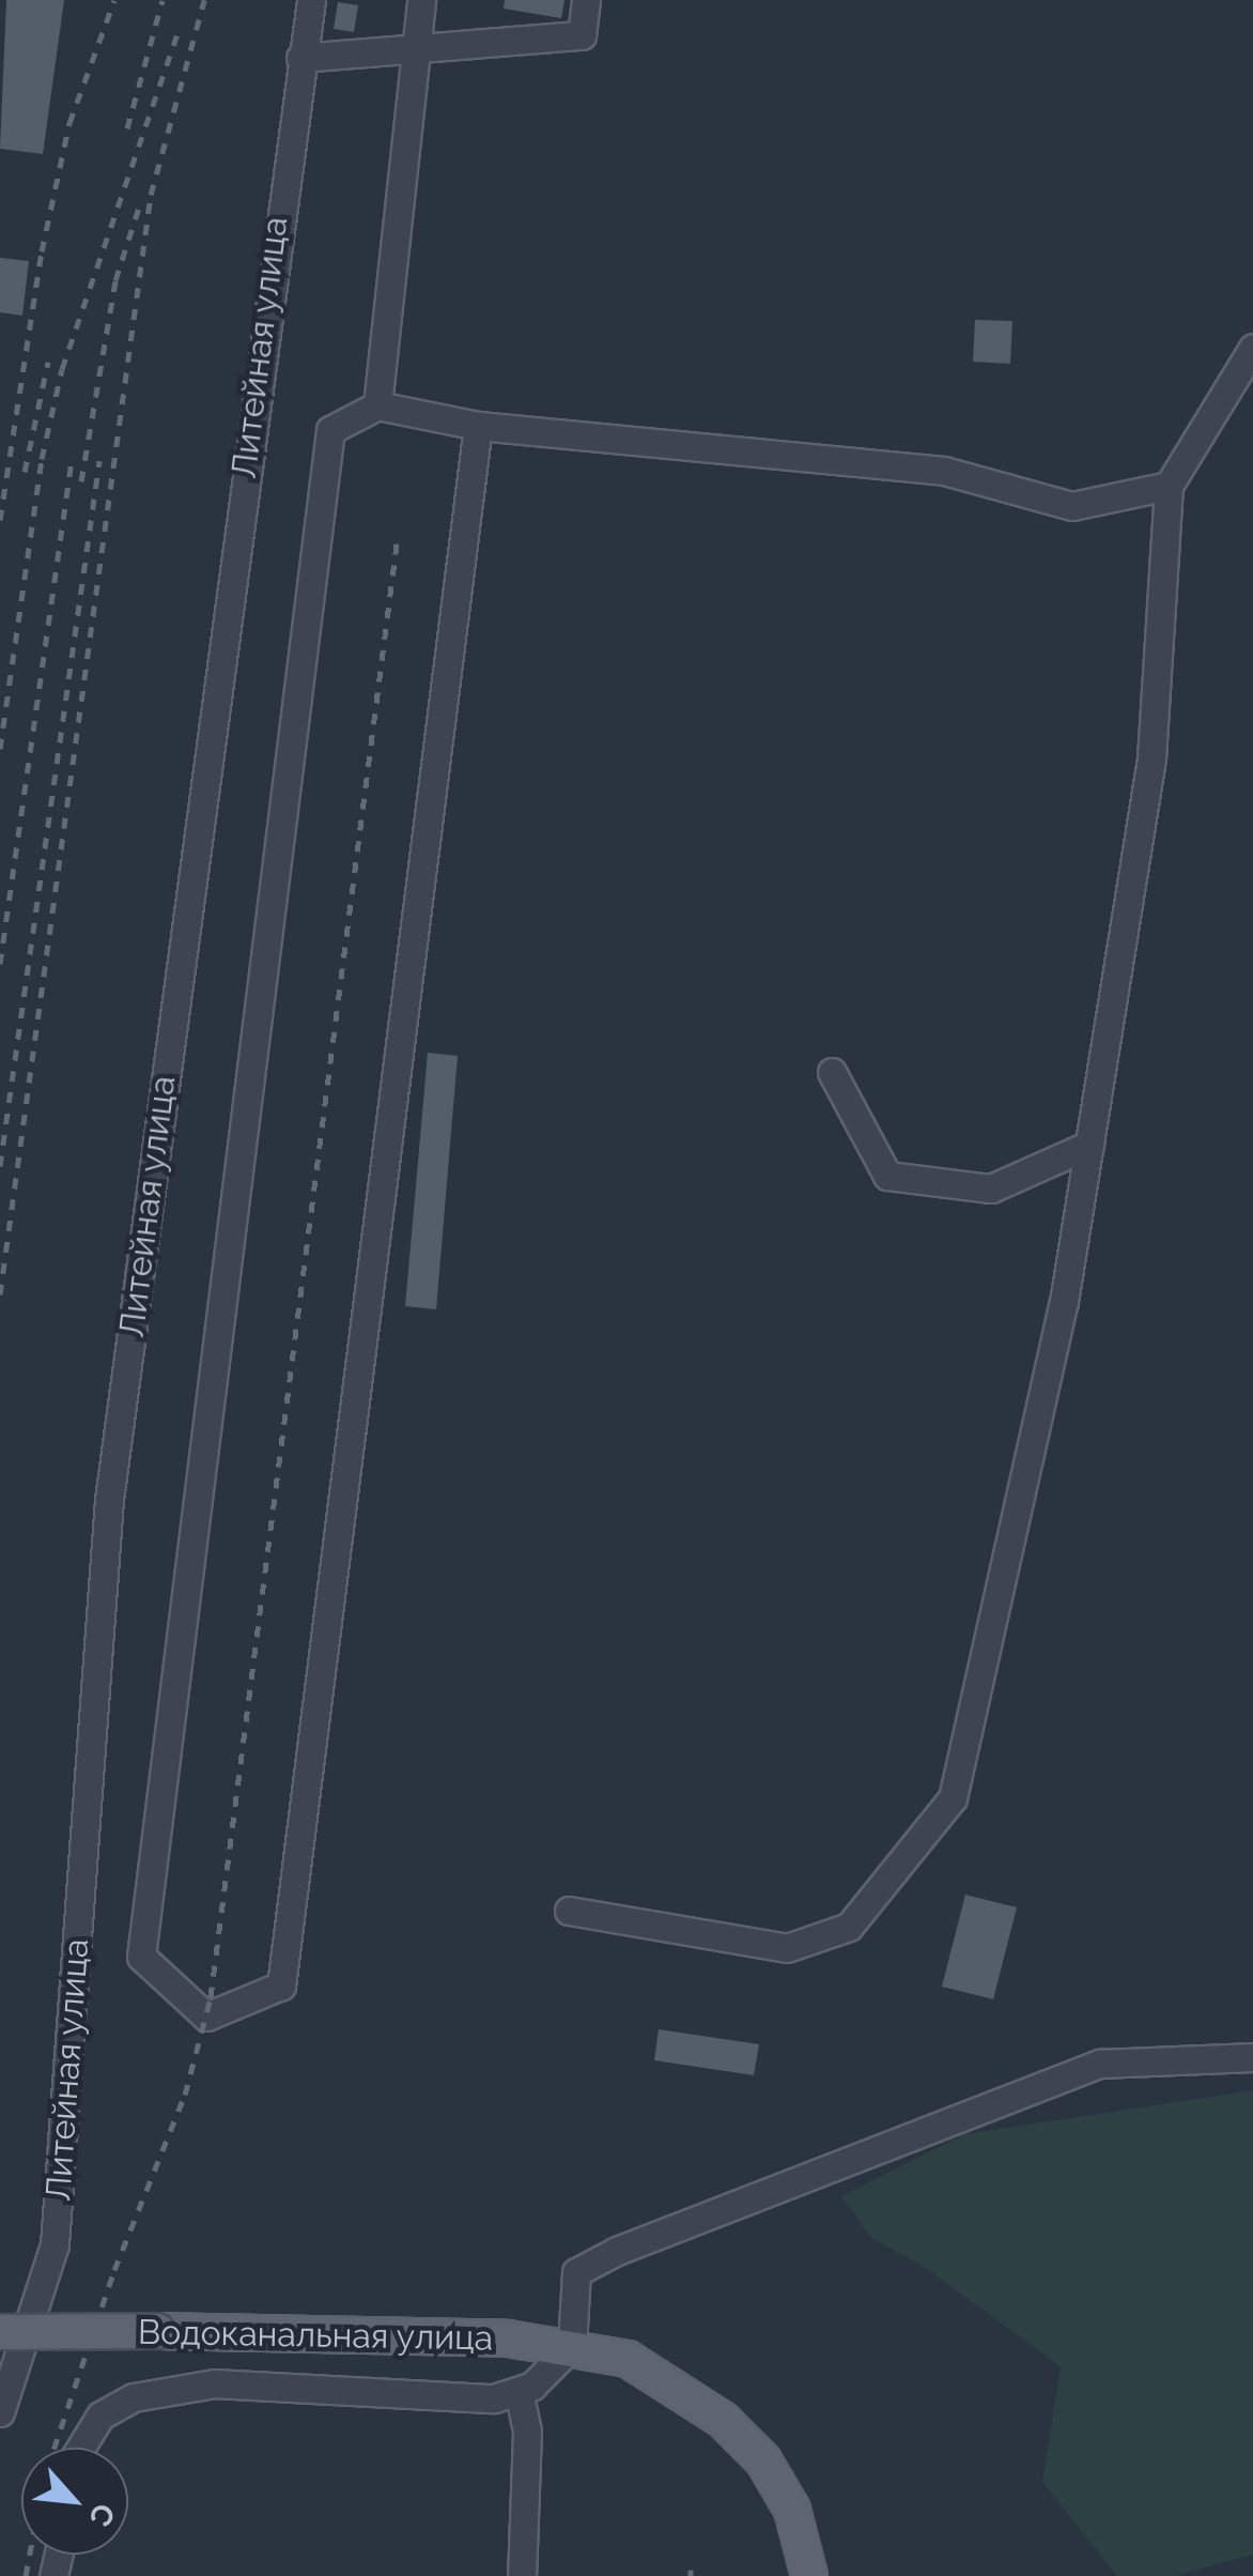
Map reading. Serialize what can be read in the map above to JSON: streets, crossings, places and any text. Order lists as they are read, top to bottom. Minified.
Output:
{"streets":{"main road":["Водоканальная улица"],"lane":["Литейная улица"]},"north":"bottom right"}
